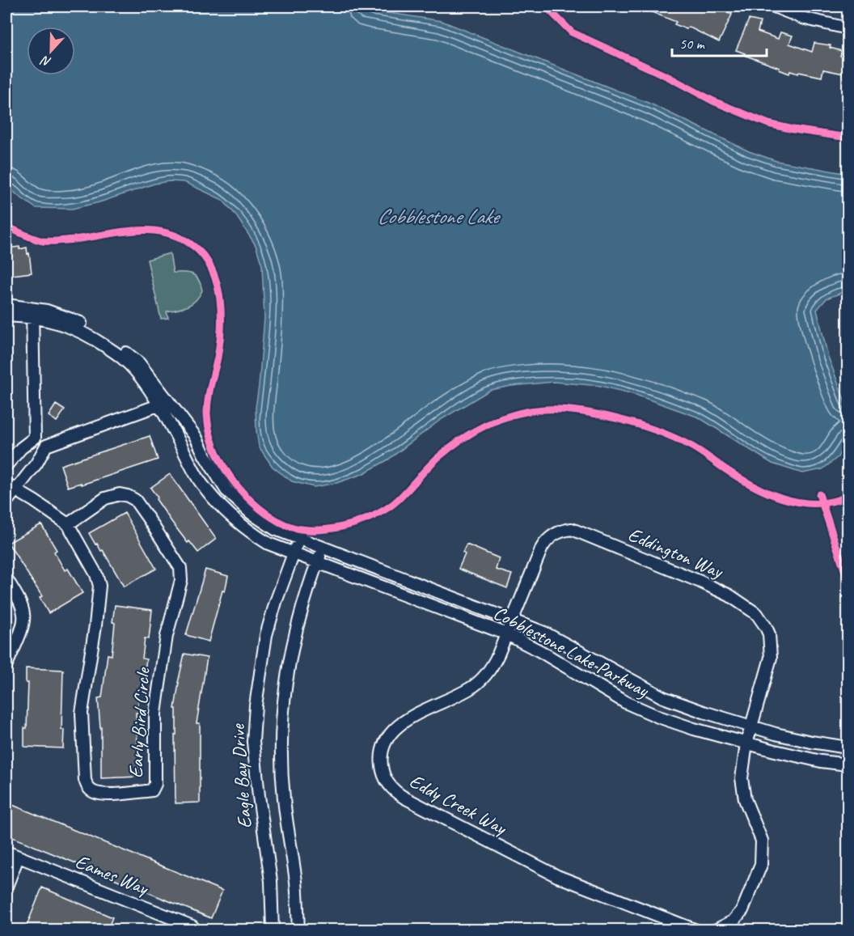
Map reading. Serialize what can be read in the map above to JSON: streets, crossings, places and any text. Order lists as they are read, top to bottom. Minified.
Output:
{"streets":{"street":["Eddington Way","Cobblestone Lake Parkway","Early Bird Circle","Eagle Bay Drive","Eddy Creek Way","Eames Way"]},"crossings":[["Eddington Way","Cobblestone Lake Parkway"],["Eddington Way","Eddy Creek Way"],["Cobblestone Lake Parkway","Eagle Bay Drive"],["Cobblestone Lake Parkway","Eddy Creek Way"]],"water":["Cobblestone Lake"],"scale_bar":"50 m","north":"bottom"}
